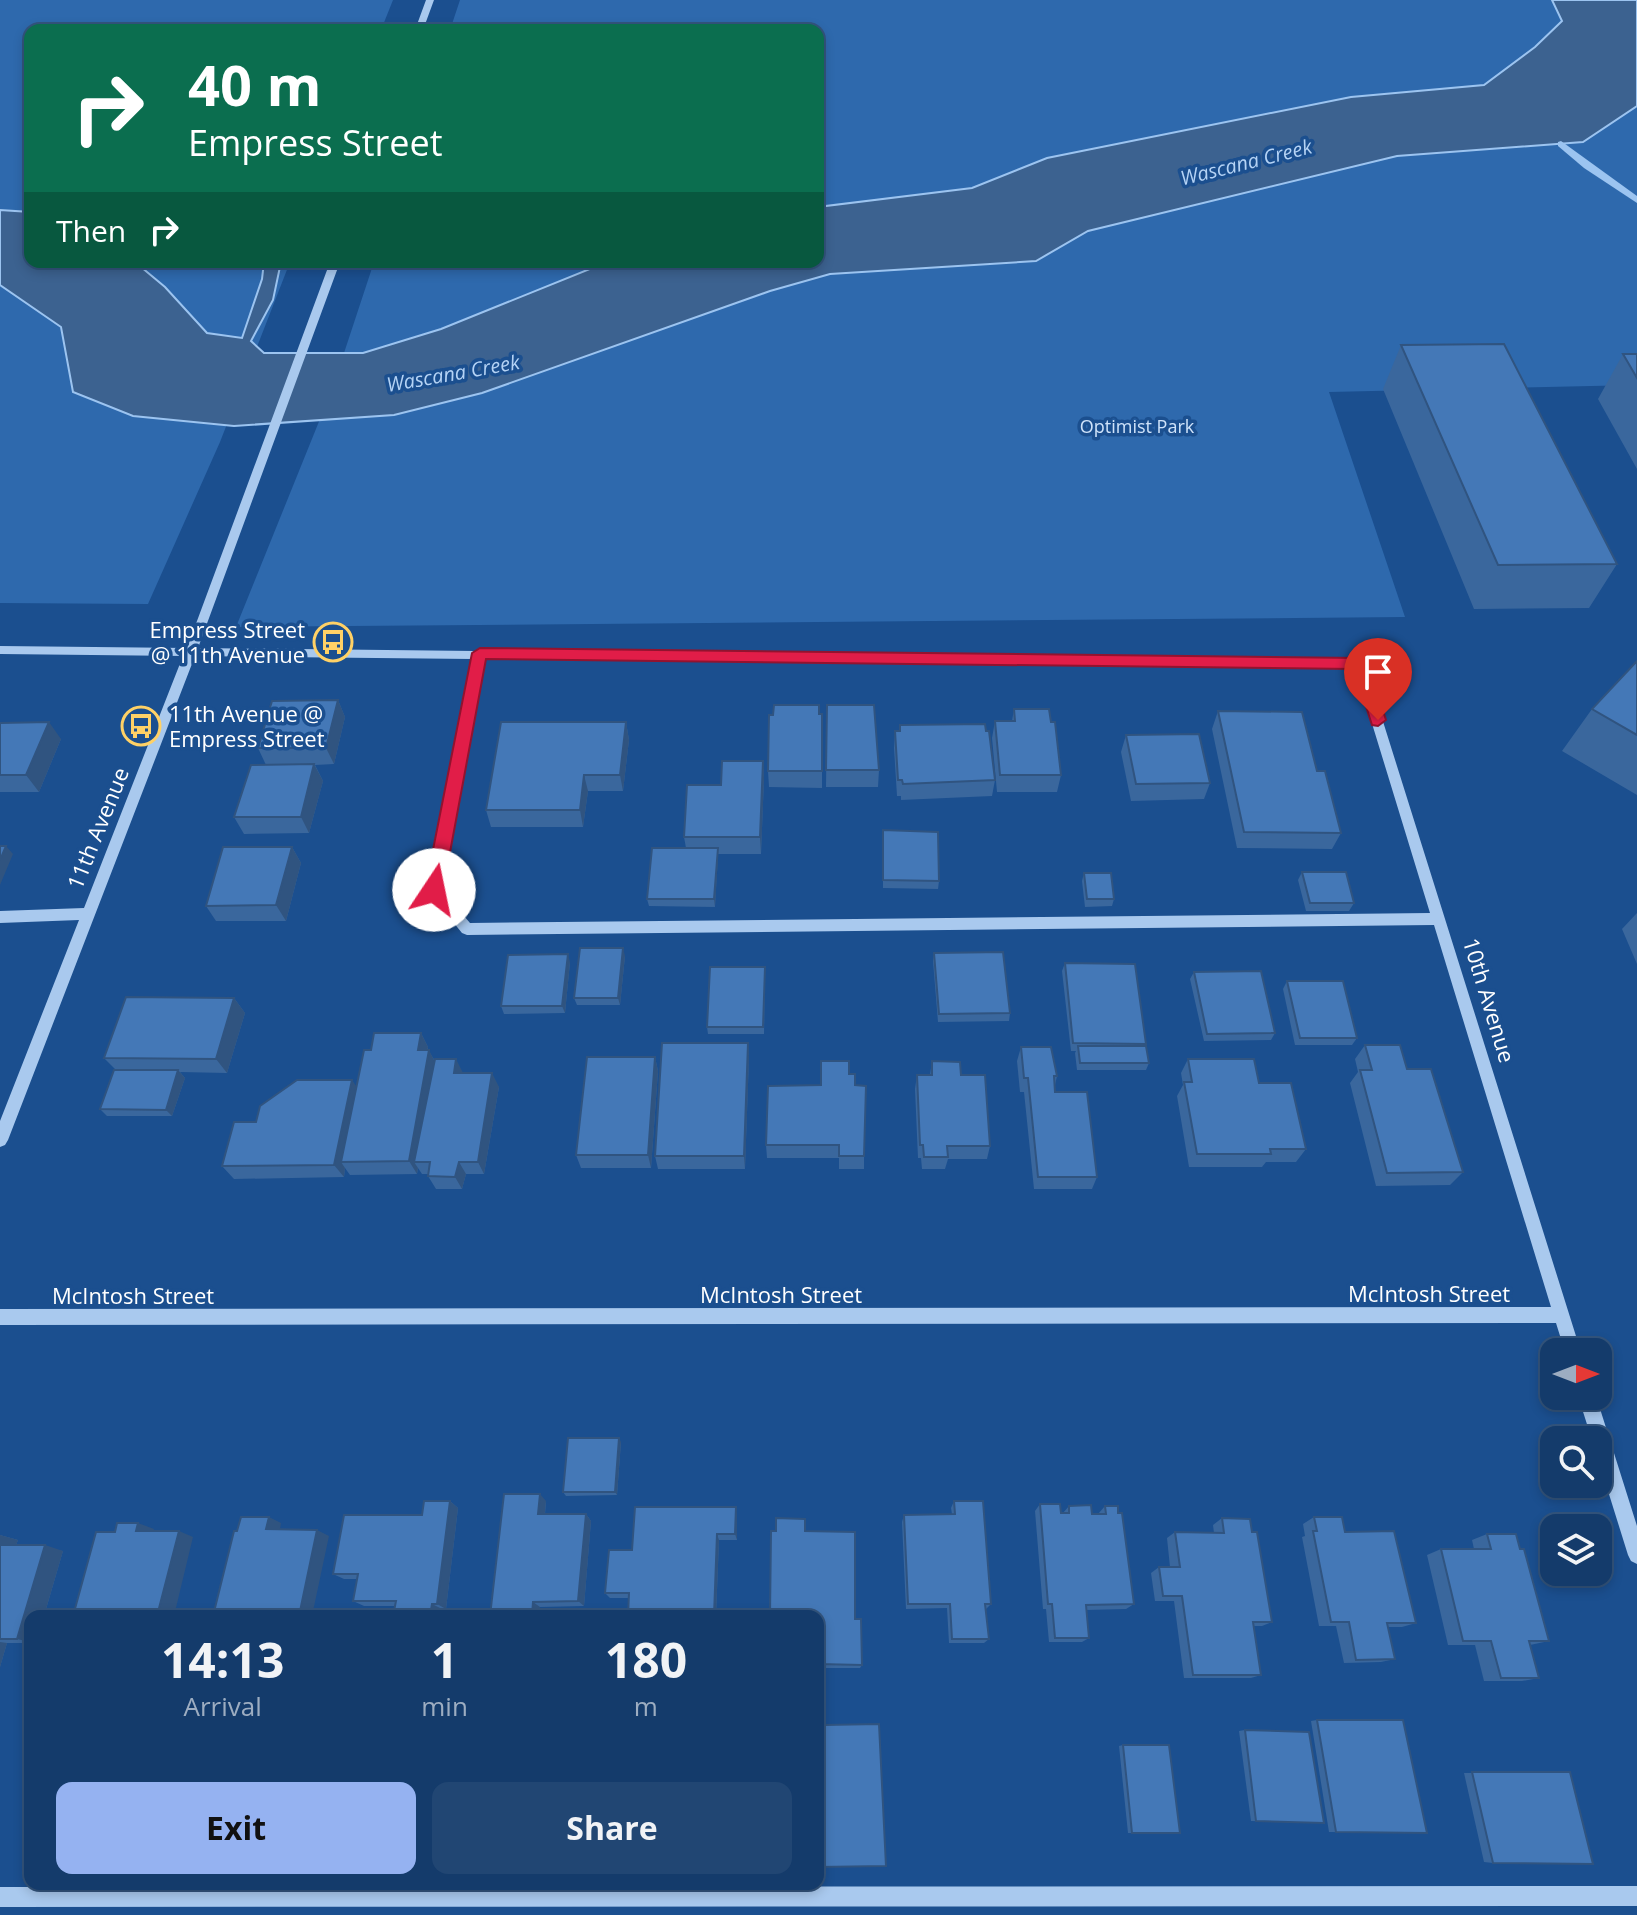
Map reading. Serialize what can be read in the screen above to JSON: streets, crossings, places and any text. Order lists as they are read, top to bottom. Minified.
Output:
{"streets":{"street":["11th Avenue","10th Avenue","McIntosh Street"]},"crossings":[["10th Avenue","McIntosh Street"]],"water":["Wascana Creek"],"parks":["Optimist Park"],"places":{"bus stop":["Empress Street @ 11th Avenue","11th Avenue @ Empress Street"]},"north":"right","page":{"turn":["40 m","Empress Street"],"then":"Then","eta":["14:13","Arrival","1","min","180","m"],"buttons":["Exit","Share"]}}
